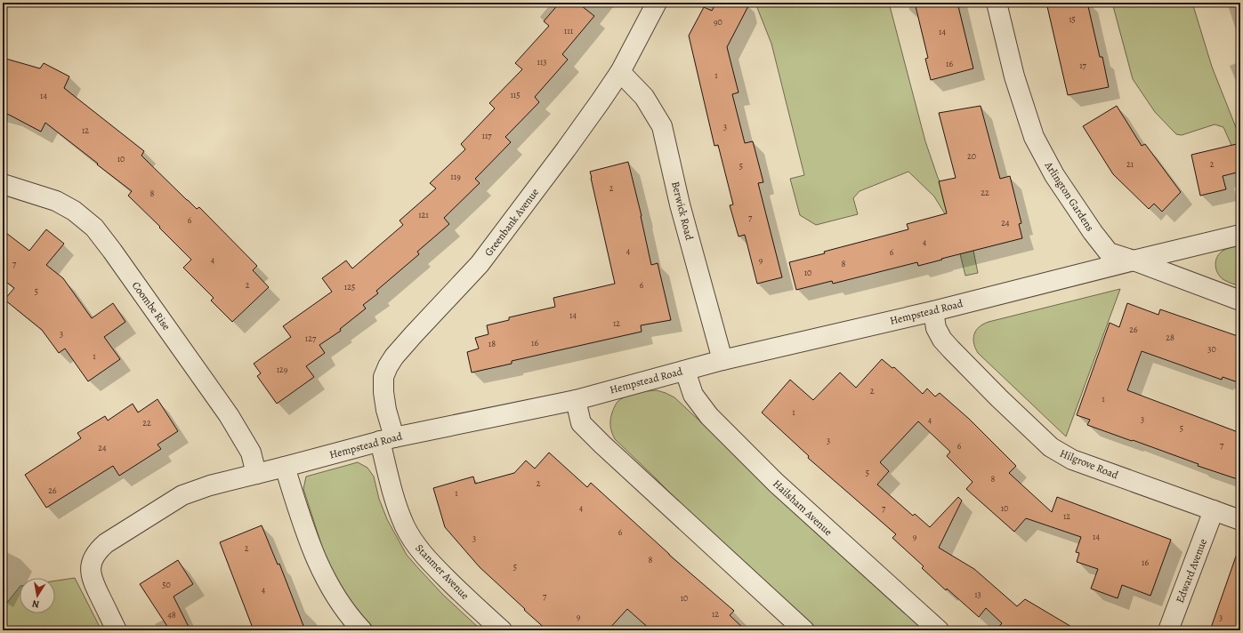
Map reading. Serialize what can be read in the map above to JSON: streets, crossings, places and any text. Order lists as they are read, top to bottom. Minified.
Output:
{"streets":{"street":["Arlington Gardens","Berwick Road","Greenbank Avenue","Coombe Rise","Hempstead Road","Hilgrove Road","Hailsham Avenue","Edward Avenue","Stanmer Avenue"]},"crossings":[["Arlington Gardens","Hempstead Road"],["Berwick Road","Greenbank Avenue"],["Berwick Road","Hempstead Road"],["Greenbank Avenue","Hempstead Road"],["Greenbank Avenue","Stanmer Avenue"],["Coombe Rise","Hempstead Road"],["Hempstead Road","Hilgrove Road"],["Hempstead Road","Hailsham Avenue"],["Hempstead Road","Stanmer Avenue"],["Hilgrove Road","Edward Avenue"]],"house_numbers":["15","90","111","14","113","16","17","1","115","14","3","12","117","20","10","21","2","5","119","2","22","8","121","7","6","24","4","4","6","4","9","7","8","10","2","6","125","5","14","12","26","3","28","127","16","18","30","1","129","2","1","1","3","4","22","5","3","7","6","24","5","8","2","26","1","4","7","10","12","6","9","14","3","2","8","16","5","50","4","13","7","10","12","48","9","3"],"north":"bottom"}
